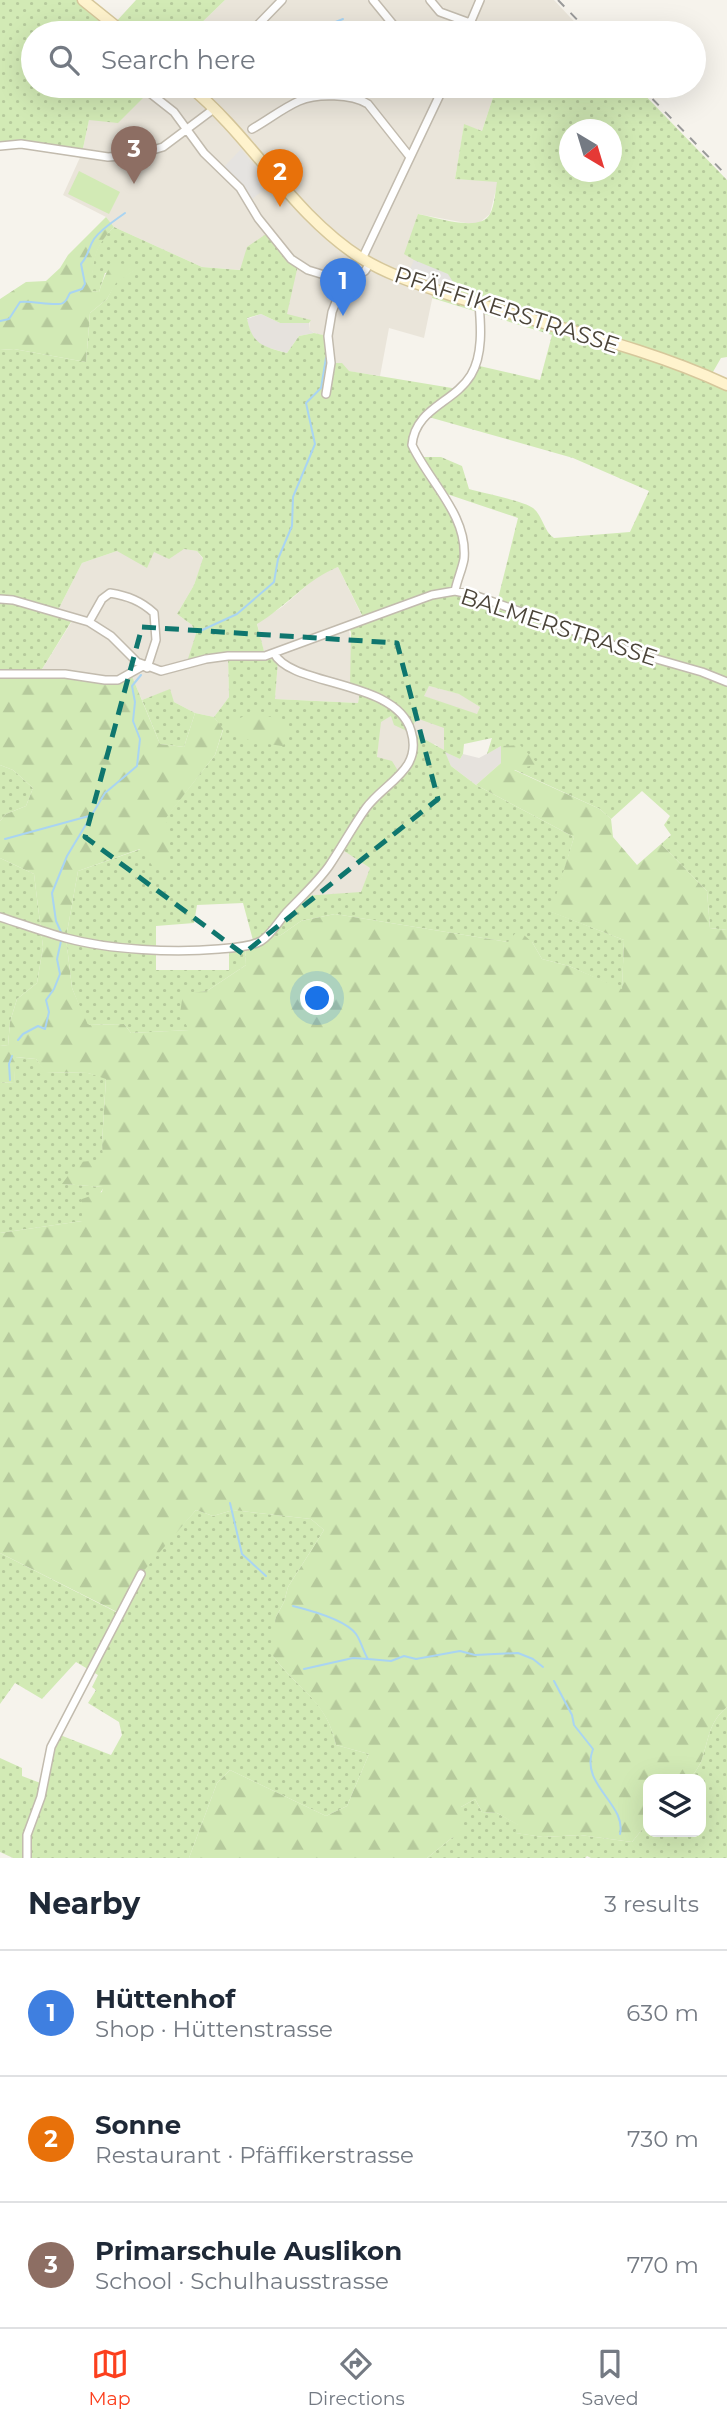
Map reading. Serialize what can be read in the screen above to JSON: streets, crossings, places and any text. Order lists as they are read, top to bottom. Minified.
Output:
{"streets":{"main road":["PFÄFFIKERSTRASSE"],"street":["BALMERSTRASSE"]},"north":"bottom right","page":{"search":"Search here","pins":["3","2","1"],"heading":["Nearby","3 results"],"list":[{"mark":"1","name":"Hüttenhof","note":"Shop · Hüttenstrasse","value":"630 m"},{"mark":"2","name":"Sonne","note":"Restaurant · Pfäffikerstrasse","value":"730 m"},{"mark":"3","name":"Primarschule Auslikon","note":"School · Schulhausstrasse","value":"770 m"}],"nav":["Map","Directions","Saved"]}}
